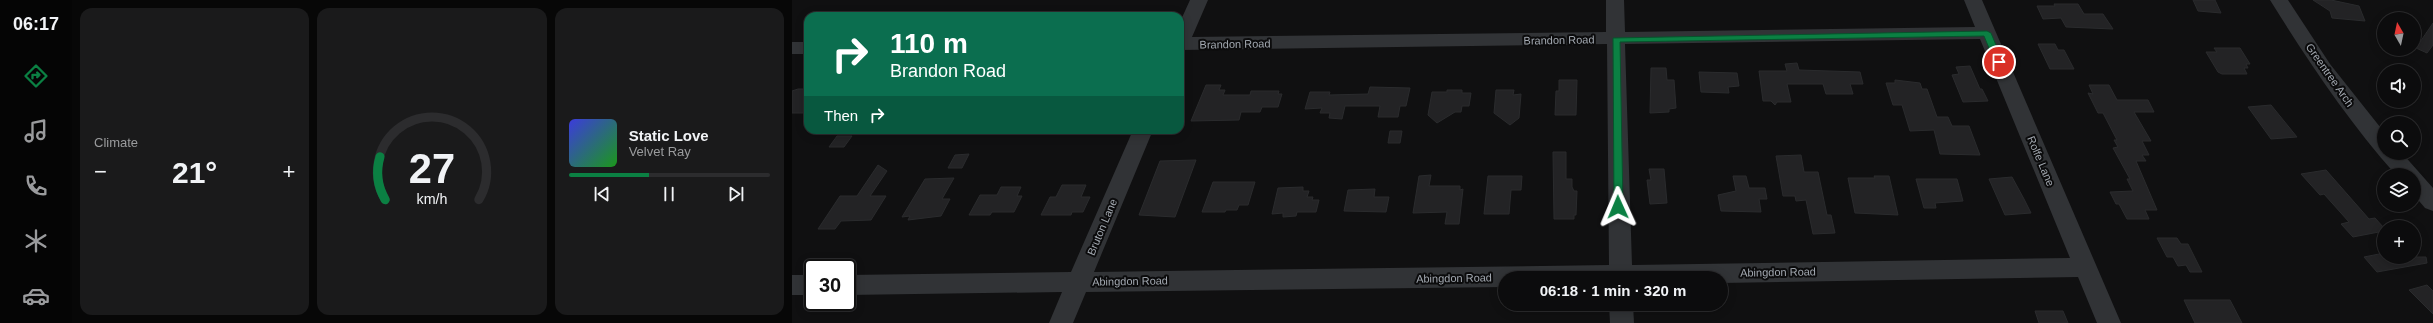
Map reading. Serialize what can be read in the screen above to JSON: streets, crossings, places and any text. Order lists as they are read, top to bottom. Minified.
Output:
{"streets":{"street":["Brandon Road","Greentree Arch","Rolfe Lane","Bruton Lane","Abingdon Road"]},"crossings":[["Brandon Road","Rolfe Lane"],["Rolfe Lane","Abingdon Road"],["Bruton Lane","Abingdon Road"]],"north":"top","page":{"tabs":"06:17","tile":"Climate","map_buttons":"+","turn":["110 m","Brandon Road"],"then":"Then","song":["Static Love","Velvet Ray"],"heat":["−","21°","+"],"limit":"30","trip":"06:18 · 1 min · 320 m","gauge":["27","km/h"]}}
